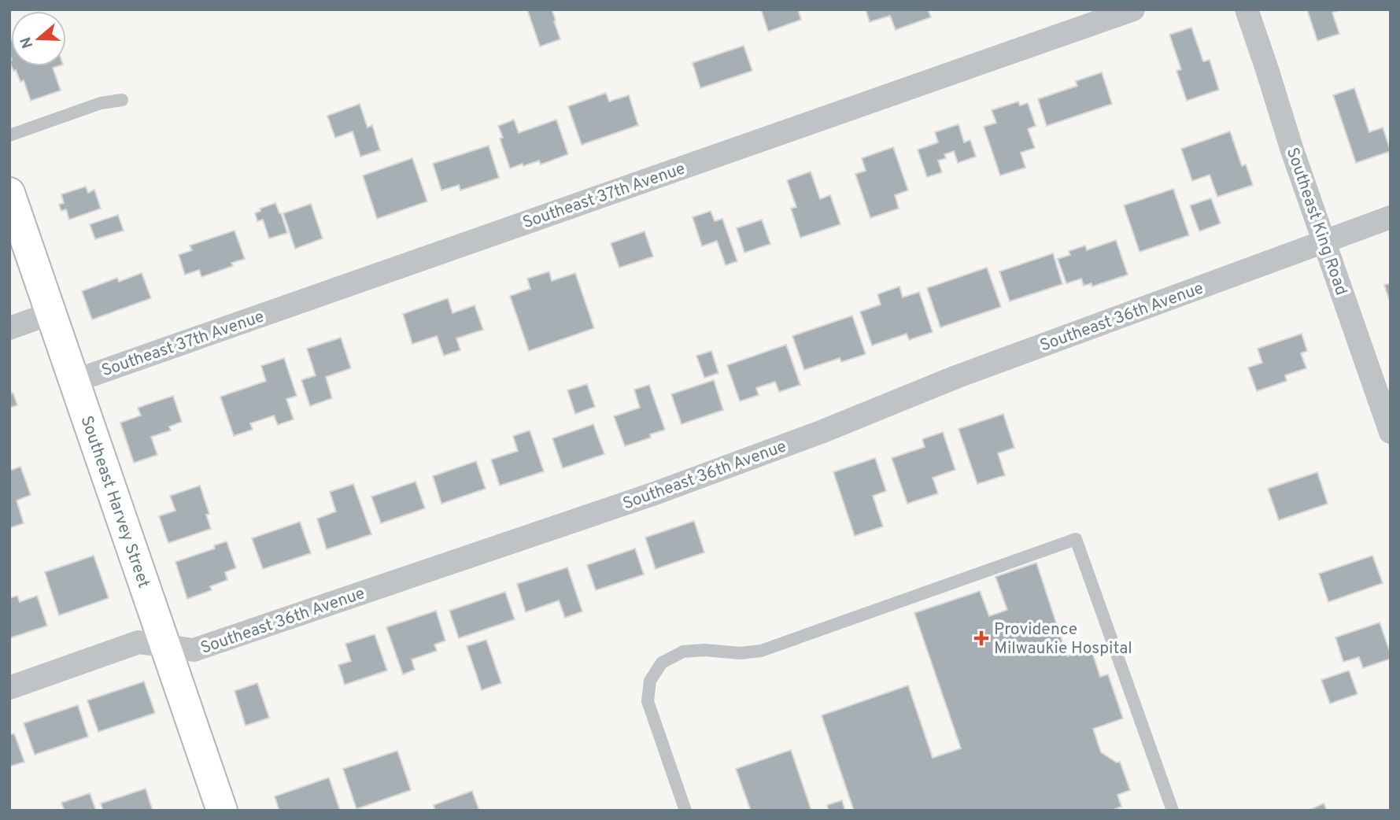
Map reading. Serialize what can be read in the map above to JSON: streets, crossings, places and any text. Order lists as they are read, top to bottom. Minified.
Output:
{"streets":{"street":["Southeast 37th Avenue","Southeast King Road","Southeast 36th Avenue","Southeast Harvey Street"]},"crossings":[["Southeast 37th Avenue","Southeast Harvey Street"],["Southeast King Road","Southeast 36th Avenue"],["Southeast 36th Avenue","Southeast Harvey Street"]],"places":{"health":["Providence Milwaukie Hospital"]},"north":"left"}
